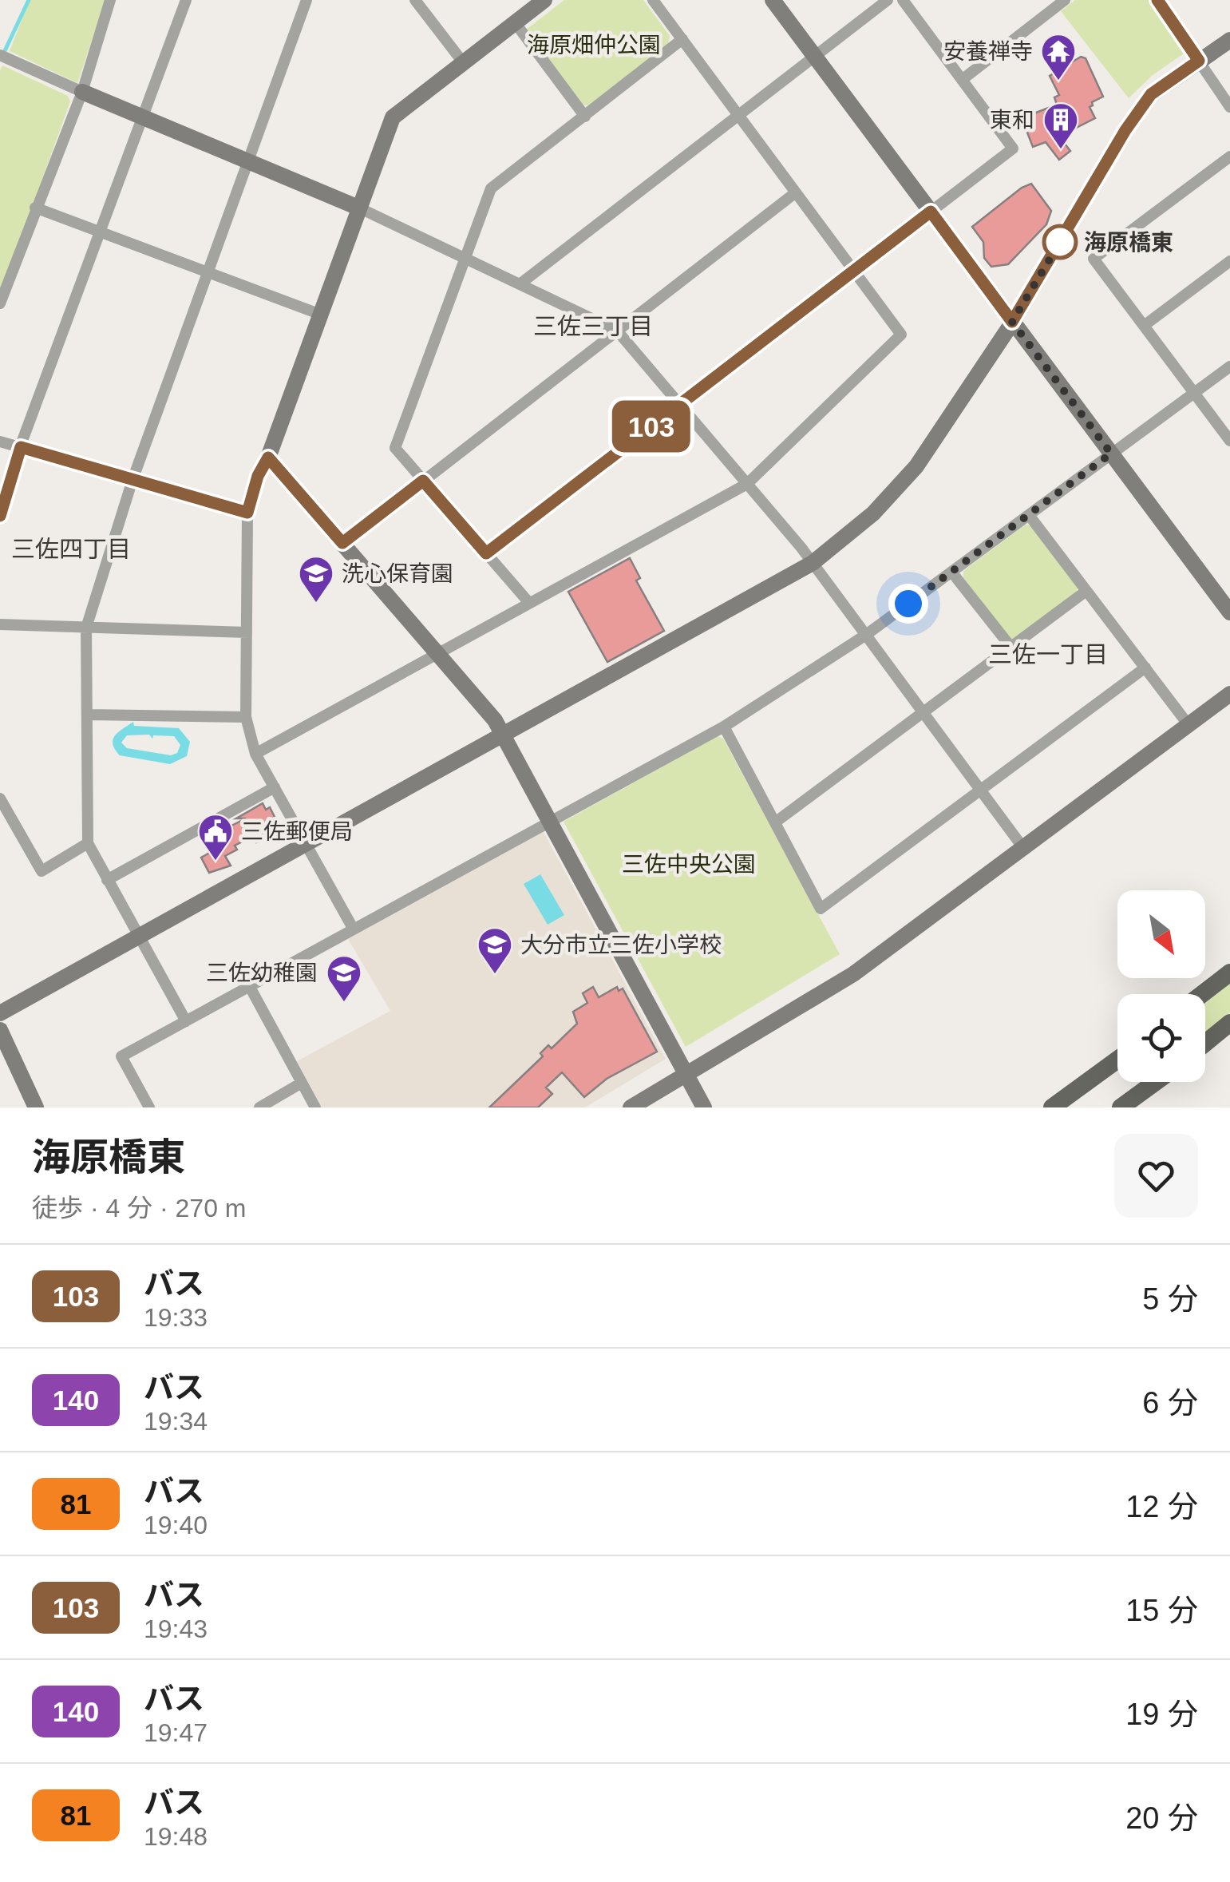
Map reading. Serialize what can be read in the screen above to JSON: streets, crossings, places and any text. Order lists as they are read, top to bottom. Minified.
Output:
{"districts":["三佐三丁目","三佐四丁目","三佐一丁目"],"parks":["海原畑仲公園","三佐中央公園"],"places":{"temple":["安養禅寺"],"building":["東和"],"other":["海原橋東"],"school or university":["洗心保育園","大分市立三佐小学校","三佐幼稚園"],"public building":["三佐郵便局"]},"lines":["bus line 103"],"north":"bottom right","page":{"on_map":"103","heading":["海原橋東","徒歩 · 4 分 · 270 m"],"list":[{"mark":"103","name":"バス","note":"19:33","value":"5 分"},{"mark":"140","name":"バス","note":"19:34","value":"6 分"},{"mark":"81","name":"バス","note":"19:40","value":"12 分"},{"mark":"103","name":"バス","note":"19:43","value":"15 分"},{"mark":"140","name":"バス","note":"19:47","value":"19 分"},{"mark":"81","name":"バス","note":"19:48","value":"20 分"}]}}
